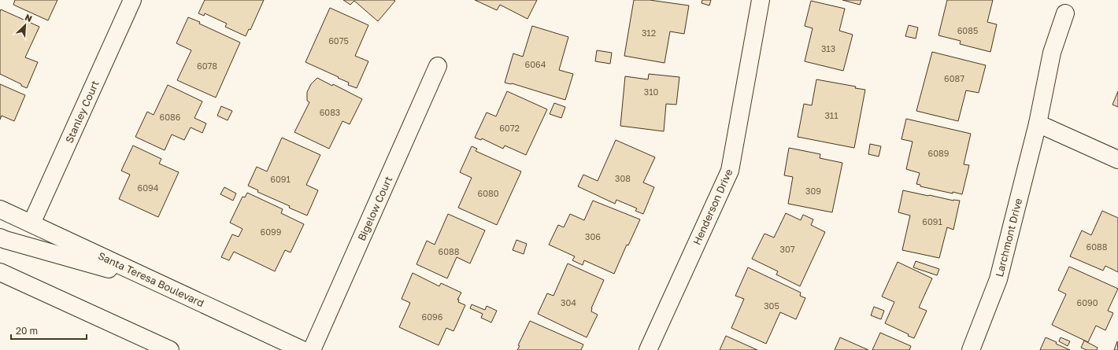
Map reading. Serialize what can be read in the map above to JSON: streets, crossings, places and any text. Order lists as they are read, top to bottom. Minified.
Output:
{"streets":{"street":["Stanley Court","Henderson Drive","Bigelow Court","Larchmont Drive","Santa Teresa Boulevard"]},"crossings":[["Stanley Court","Santa Teresa Boulevard"]],"house_numbers":["6085","312","6075","313","6064","6078","6087","310","6083","311","6086","6072","6089","308","6091","6094","309","6080","6091","6099","306","6088","307","6088","304","6090","305","6096"],"scale_bar":"20 m","north":"top right"}
